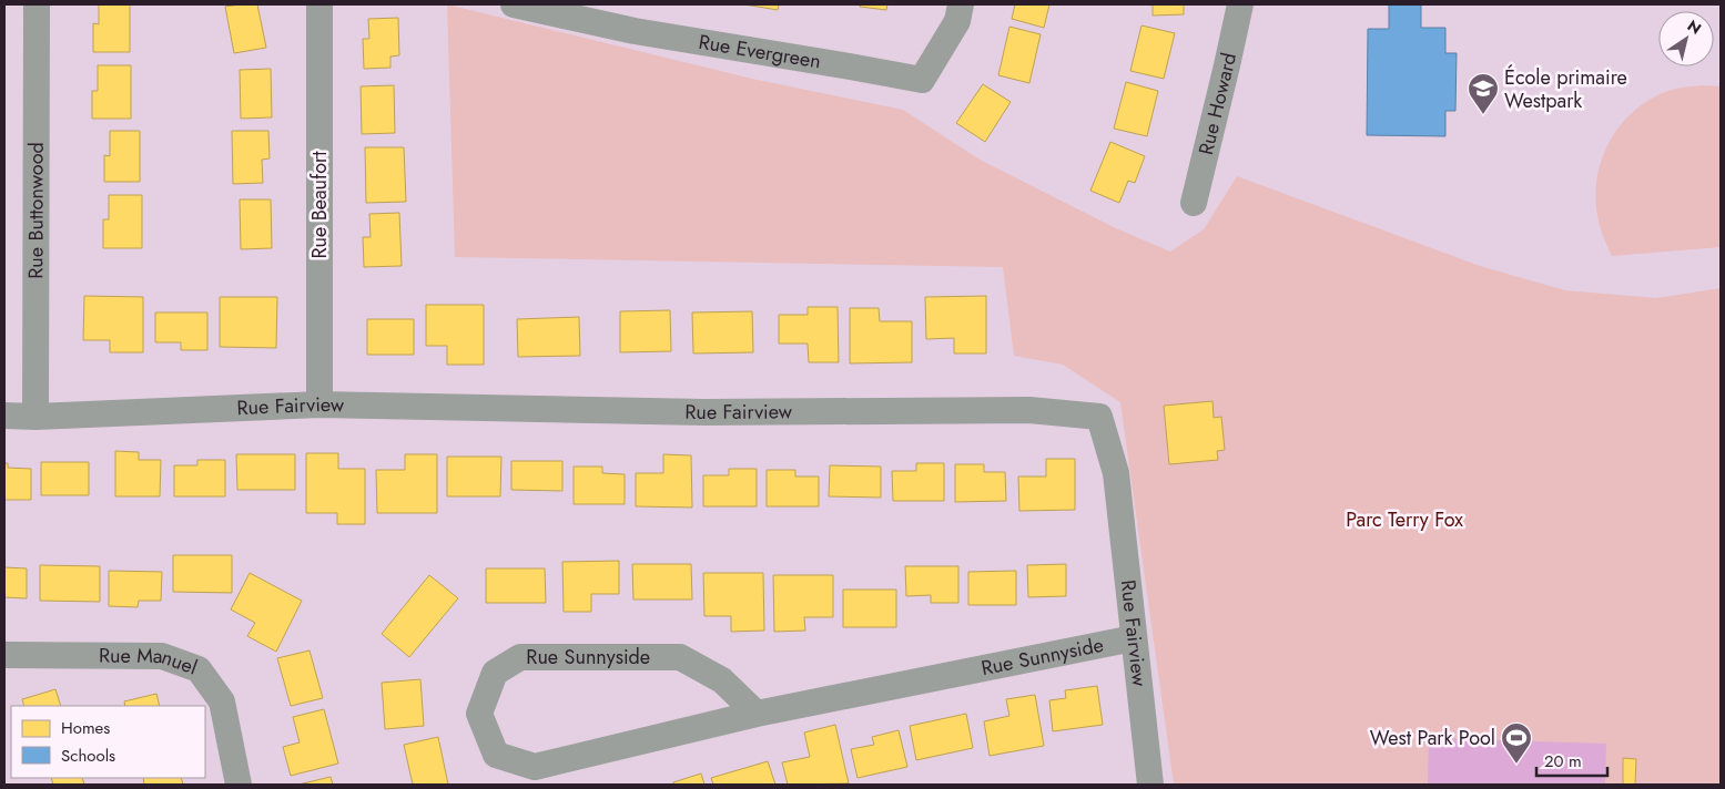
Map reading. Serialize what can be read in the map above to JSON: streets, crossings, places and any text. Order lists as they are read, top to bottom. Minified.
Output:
{"streets":{"street":["Rue Evergreen","Rue Howard","Rue Beaufort","Rue Buttonwood","Rue Fairview","Rue Sunnyside","Rue Manuel"]},"crossings":[["Rue Beaufort","Rue Fairview"],["Rue Buttonwood","Rue Fairview"],["Rue Fairview","Rue Sunnyside"]],"parks":["Parc Terry Fox"],"places":{"school or university":["École primaire Westpark"],"sports":["West Park Pool"]},"legend":["Homes","Schools"],"scale_bar":"20 m","north":"top right"}
